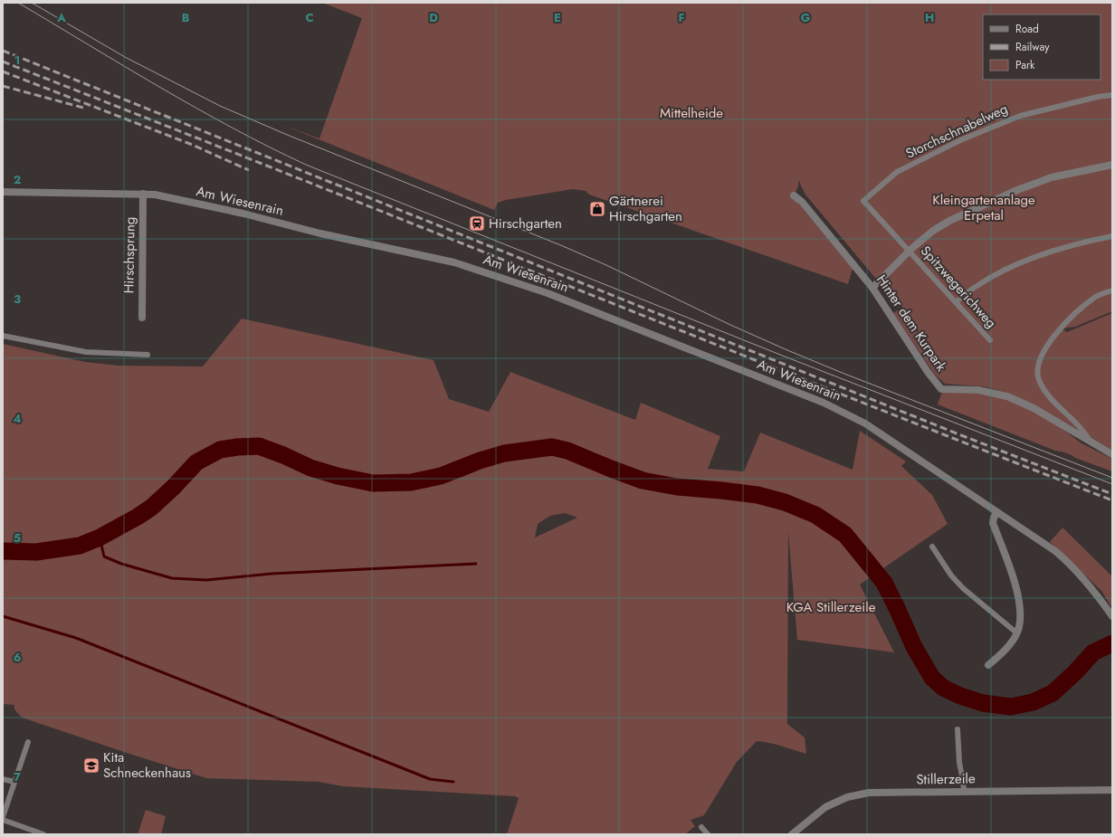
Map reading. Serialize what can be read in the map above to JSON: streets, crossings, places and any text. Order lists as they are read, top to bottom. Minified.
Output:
{"streets":{"street":["Am Wiesenrain","Hirschsprung","Hinter dem Kurpark","Stillerzeile"],"lane":["Storchschnabelweg","Spitzwegerichweg"]},"crossings":[["Storchschnabelweg","Spitzwegerichweg"],["Am Wiesenrain","Hirschsprung"]],"parks":["Mittelheide","Kleingartenanlage Erpetal","KGA Stillerzeile"],"places":{"shop":["Gärtnerei Hirschgarten"],"station":["Hirschgarten"],"school or university":["Kita Schneckenhaus"]},"legend":["Road","Railway","Park"],"grid":{"columns":["A","B","C","D","E","F","G","H"],"rows":["1","2","3","4","5","6","7"]}}
